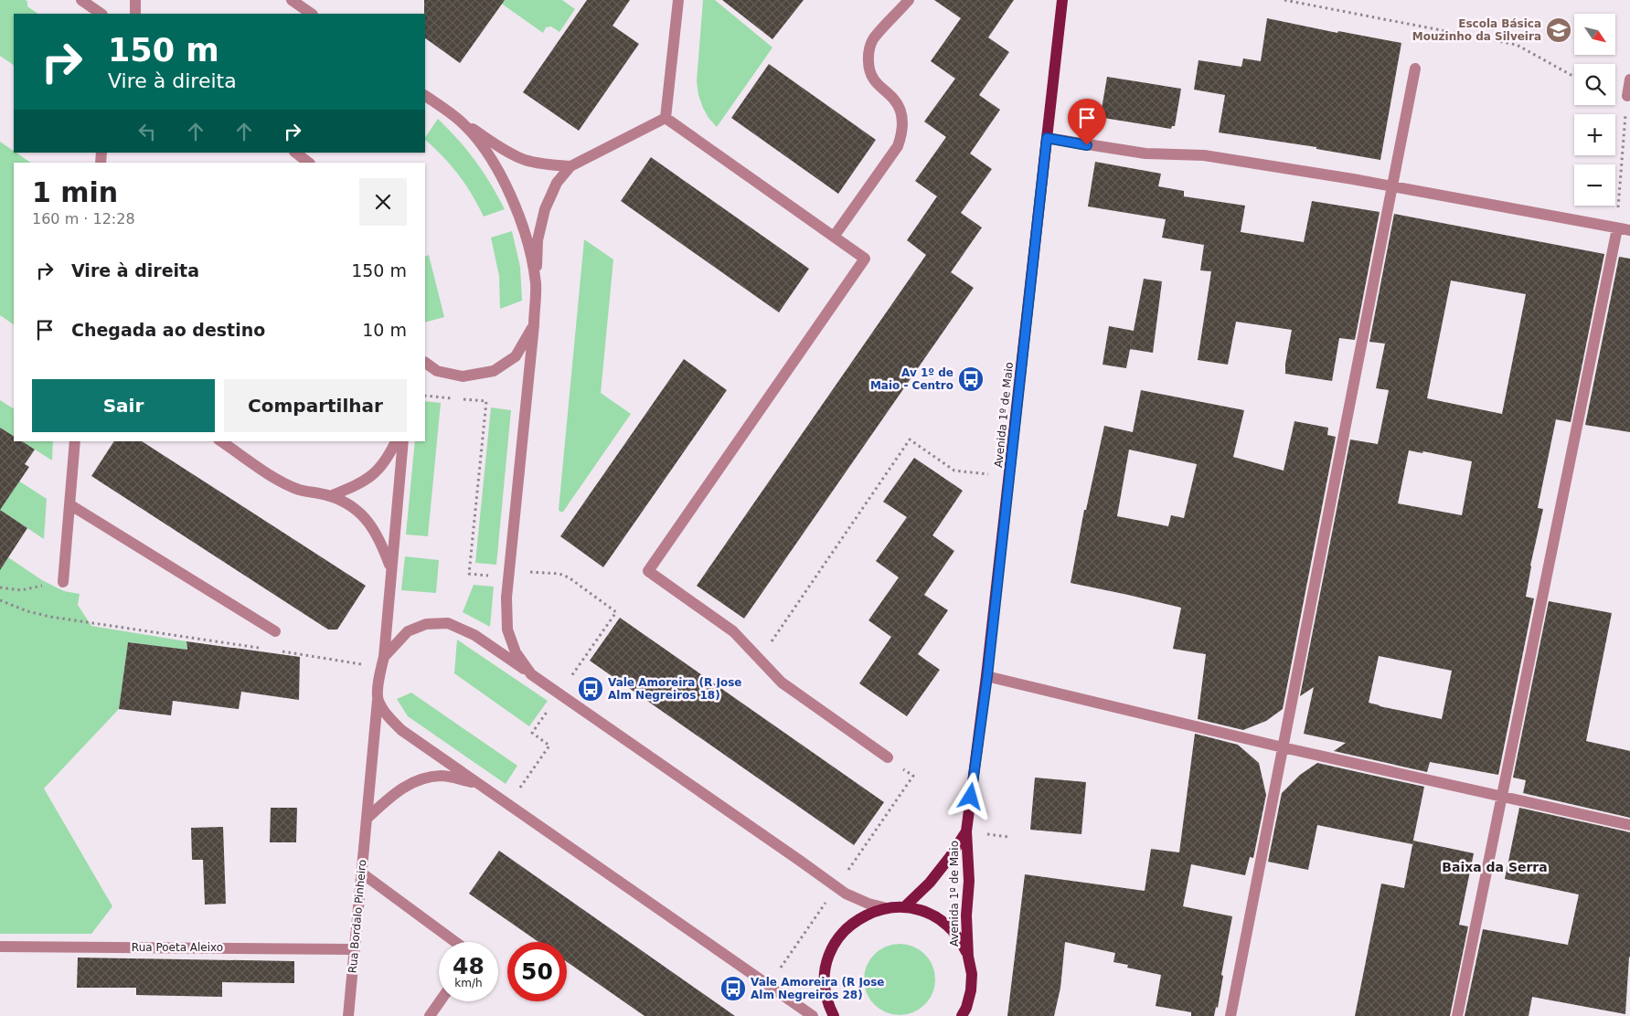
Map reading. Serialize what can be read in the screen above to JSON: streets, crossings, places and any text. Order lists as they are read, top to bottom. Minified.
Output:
{"streets":{"main road":["Avenida 1º de Maio"],"street":["Rua Bordalo Pinheiro","Rua Poeta Aleixo"]},"crossings":[["Rua Bordalo Pinheiro","Rua Poeta Aleixo"]],"districts":["Baixa da Serra"],"places":{"school or university":["Escola Básica Mouzinho da Silveira"],"bus stop":["Av 1º de Maio - Centro","Vale Amoreira (R Jose Alm Negreiros 18)","Vale Amoreira (R Jose Alm Negreiros 28)"]},"north":"bottom right","page":{"map_buttons":["+","−"],"turn":["150 m","Vire à direita"],"heading":["1 min","160 m · 12:28"],"list":[{"name":"Vire à direita","value":"150 m"},{"name":"Chegada ao destino","value":"10 m"}],"buttons":["Sair","Compartilhar"],"speed":"48 km/h","limit":"50"}}
